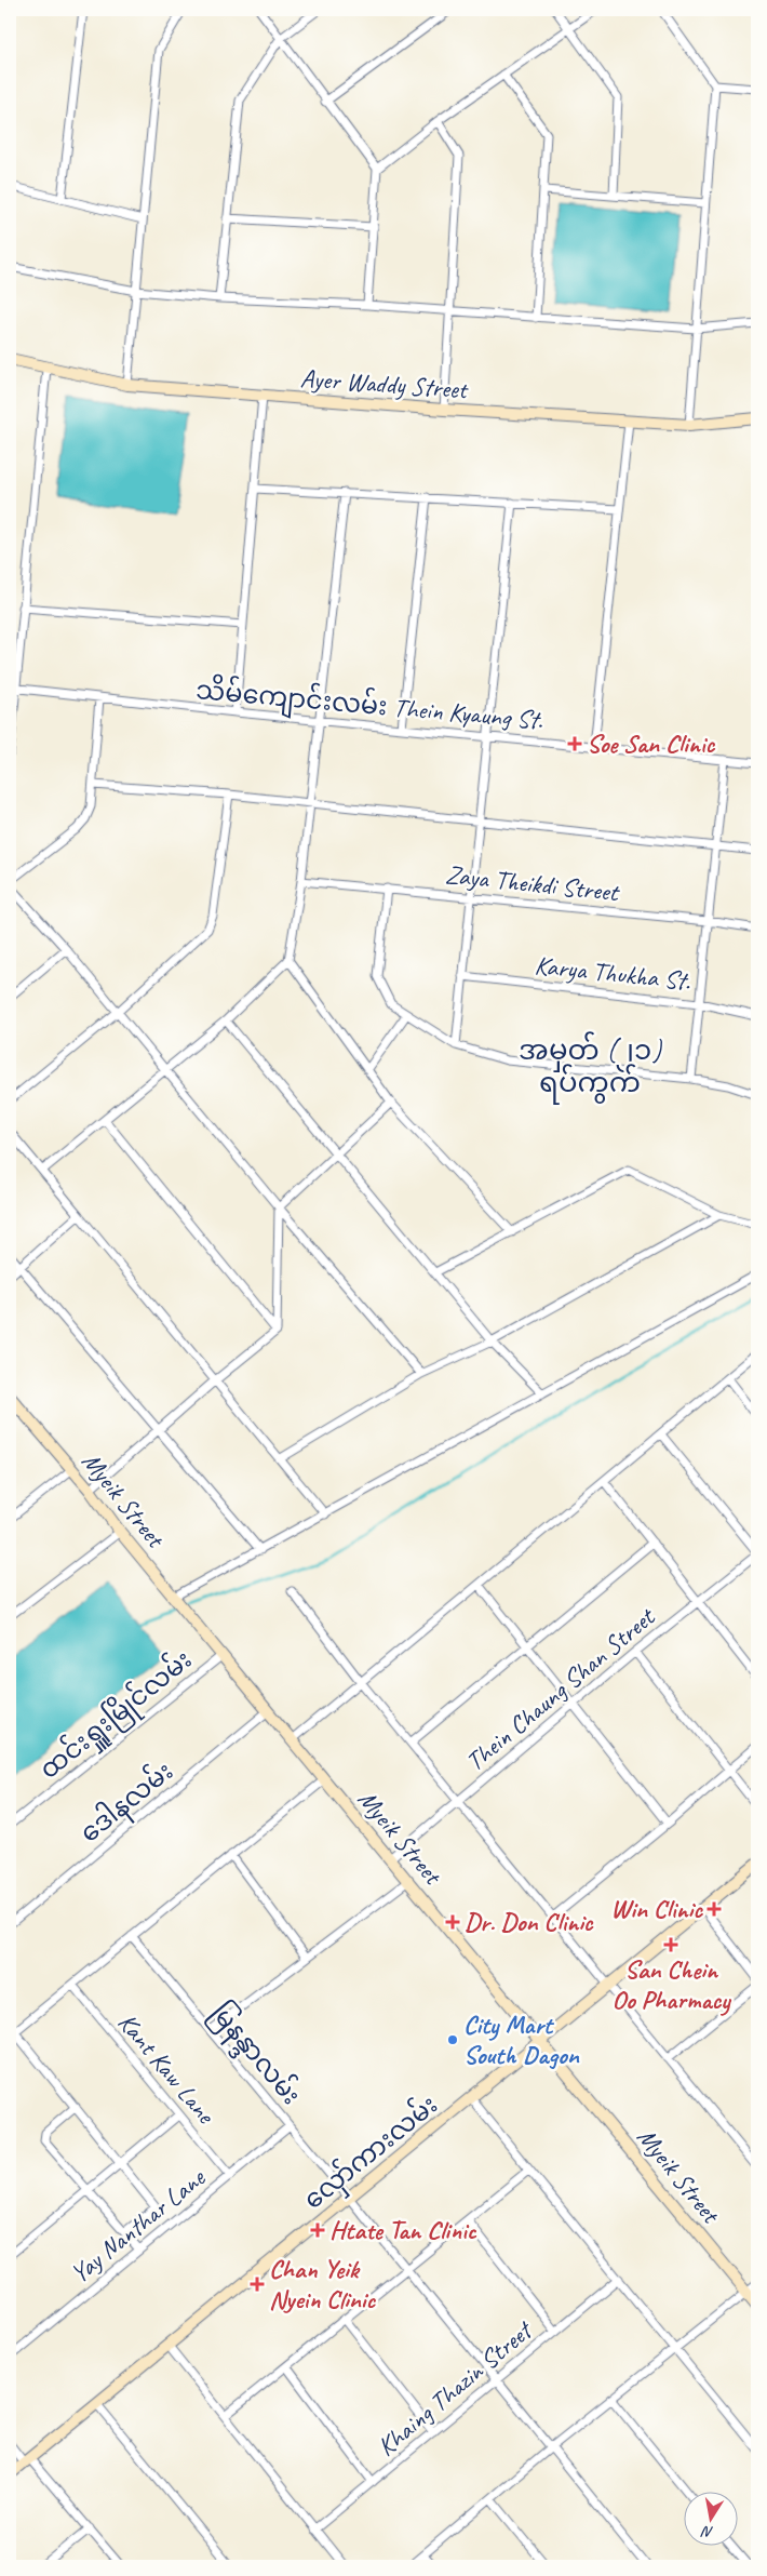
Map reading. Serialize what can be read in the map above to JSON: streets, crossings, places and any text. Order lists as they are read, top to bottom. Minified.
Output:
{"streets":{"street":["Ayer Waddy Street","သိမ်ကျောင်းလမ်း Thein Kyaung St.","Zaya Theikdi Street","Karya Thukha St.","Myeik Street","Thein Chaung Shan Street","ထင်းရှူးမြိုင်လမ်း","ဒေါနလမ်း","မြနန္ဒာလမ်း","Kant Kaw Lane","လှော်ကားလမ်း","Yay Nanthar Lane","Khaing Thazin Street"]},"crossings":[["Myeik Street","Thein Chaung Shan Street"],["Myeik Street","ထင်းရှူးမြိုင်လမ်း"],["Myeik Street","ဒေါနလမ်း"],["Myeik Street","လှော်ကားလမ်း"],["မြနန္ဒာလမ်း","လှော်ကားလမ်း"],["မြနန္ဒာလမ်း","Yay Nanthar Lane"],["မြနန္ဒာလမ်း","Khaing Thazin Street"],["Kant Kaw Lane","Yay Nanthar Lane"]],"districts":["အမှတ် (၂၁) ရပ်ကွက်"],"places":{"health":["Soe San Clinic","Win Clinic","Dr. Don Clinic","San Chein Oo Pharmacy","Htate Tan Clinic","Chan Yeik Nyein Clinic"],"other":["City Mart South Dagon"]},"north":"bottom"}
